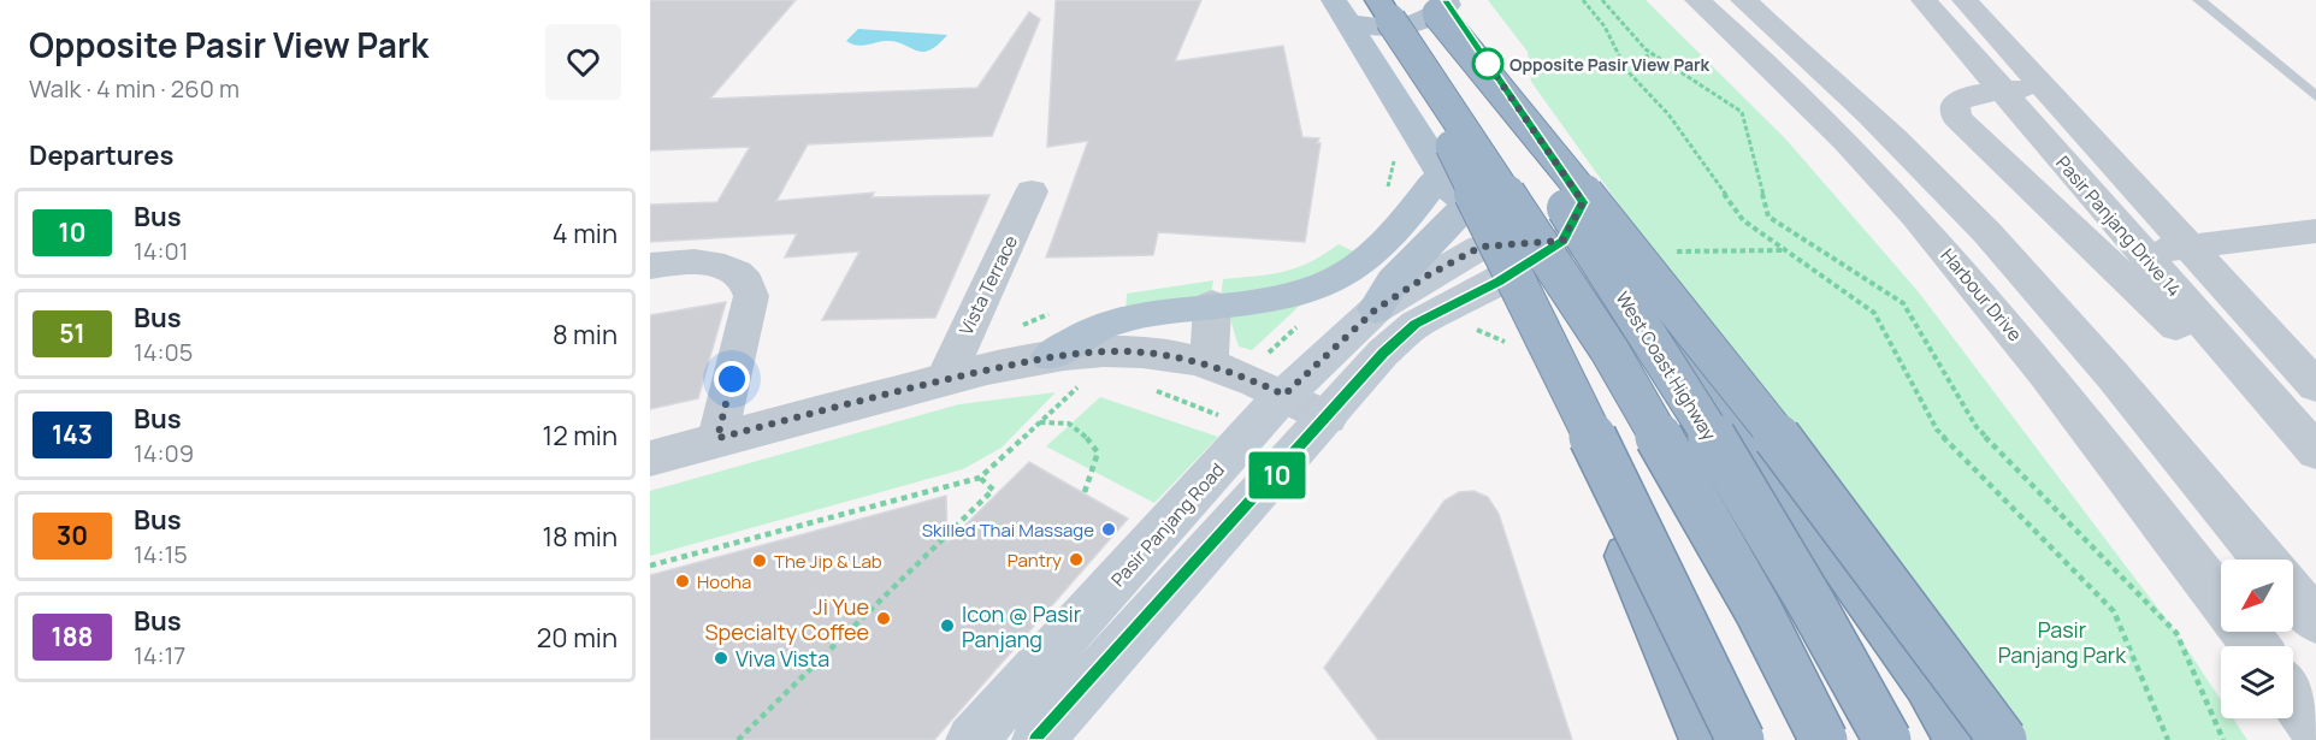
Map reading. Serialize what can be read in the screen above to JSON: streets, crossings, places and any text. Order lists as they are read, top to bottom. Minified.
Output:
{"streets":{"highway":["West Coast Highway"],"main road":["Pasir Panjang Road"],"street":["Pasir Panjang Drive 14","Vista Terrace","Harbour Drive"]},"parks":["Pasir Panjang Park"],"places":["Opposite Pasir View Park","Skilled Thai Massage","Pantry","The Jip & Lab","Hooha","Ji Yue Specialty Coffee","Icon @ Pasir Panjang","Viva Vista"],"lines":["bus line 10"],"north":"bottom left","page":{"heading":[["Opposite Pasir View Park","Walk · 4 min · 260 m"],"Departures"],"on_map":"10","list":[{"mark":"10","name":"Bus","note":"14:01","value":"4 min"},{"mark":"51","name":"Bus","note":"14:05","value":"8 min"},{"mark":"143","name":"Bus","note":"14:09","value":"12 min"},{"mark":"30","name":"Bus","note":"14:15","value":"18 min"},{"mark":"188","name":"Bus","note":"14:17","value":"20 min"}]}}
